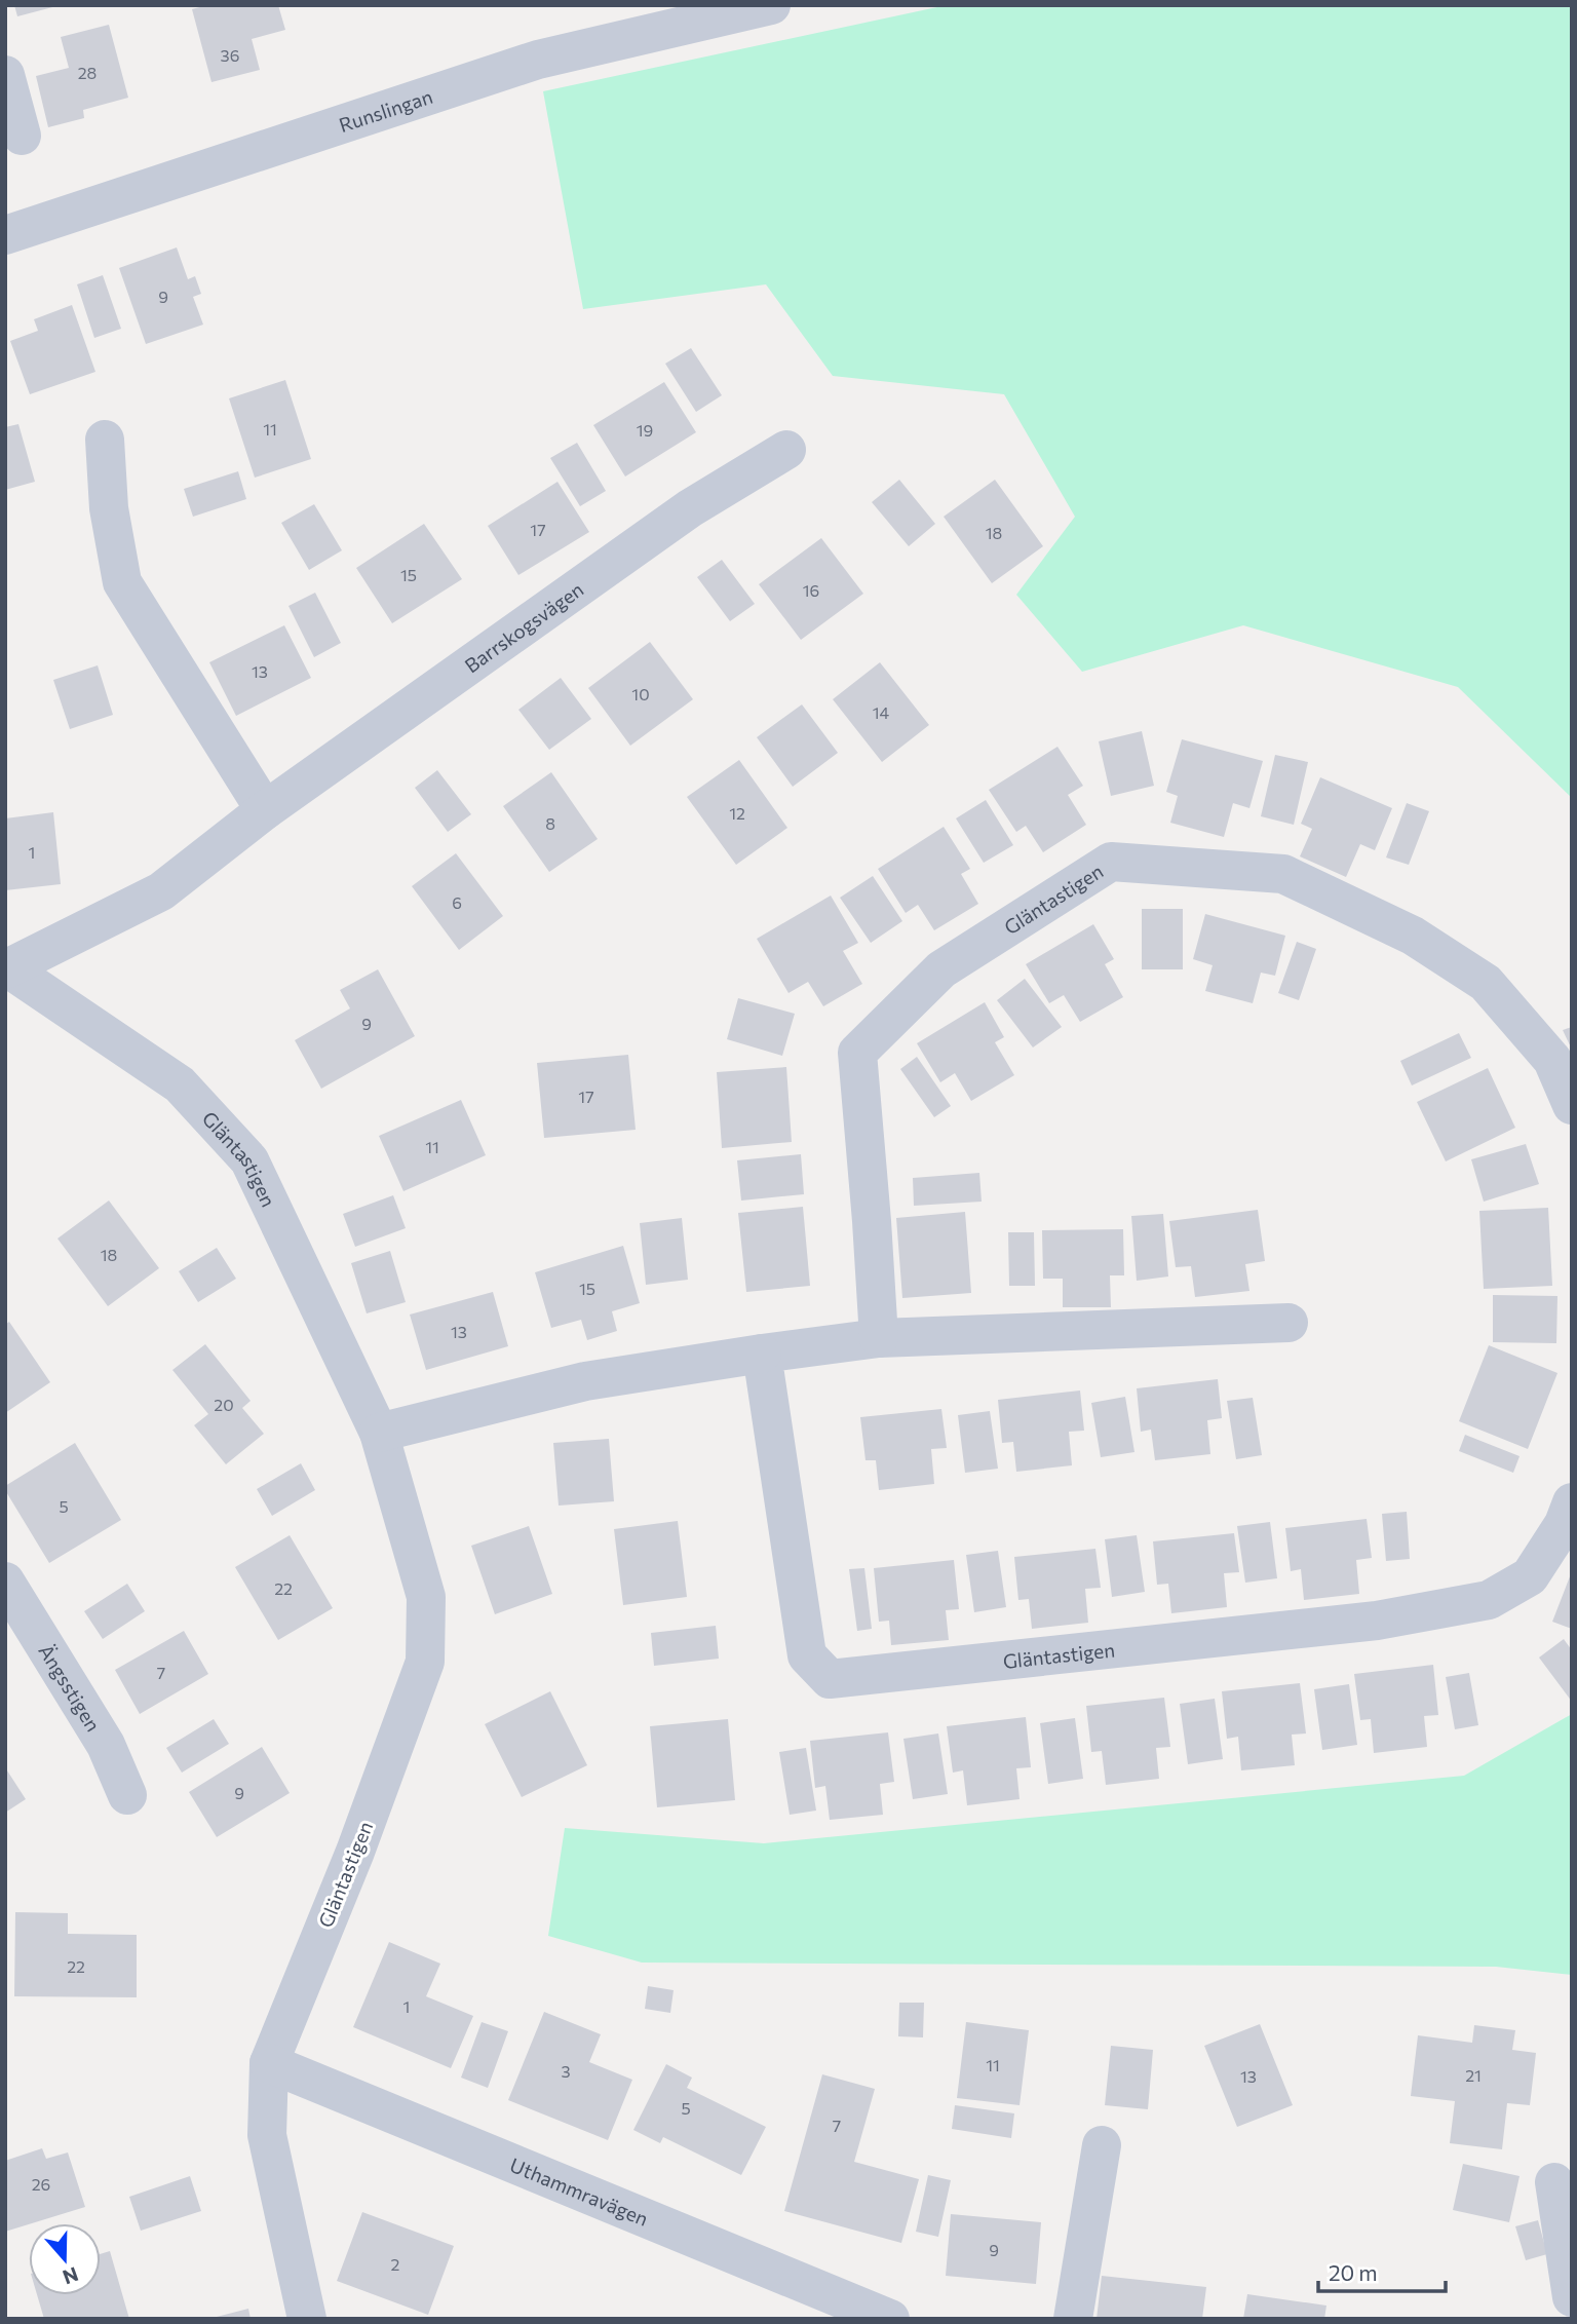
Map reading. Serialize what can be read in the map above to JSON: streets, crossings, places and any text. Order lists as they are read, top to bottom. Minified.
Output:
{"streets":{"street":["Runslingan","Barrskogsvägen","Gläntastigen","Ängsstigen","Uthammravägen"]},"crossings":[["Barrskogsvägen","Gläntastigen"],["Gläntastigen","Uthammravägen"]],"house_numbers":["36","28","9","11","19","17","18","15","16","13","10","14","12","8","1","6","9","17","11","18","15","13","20","5","22","7","9","22","1","11","3","21","13","5","7","26","9","2"],"scale_bar":"20 m","north":"bottom"}
